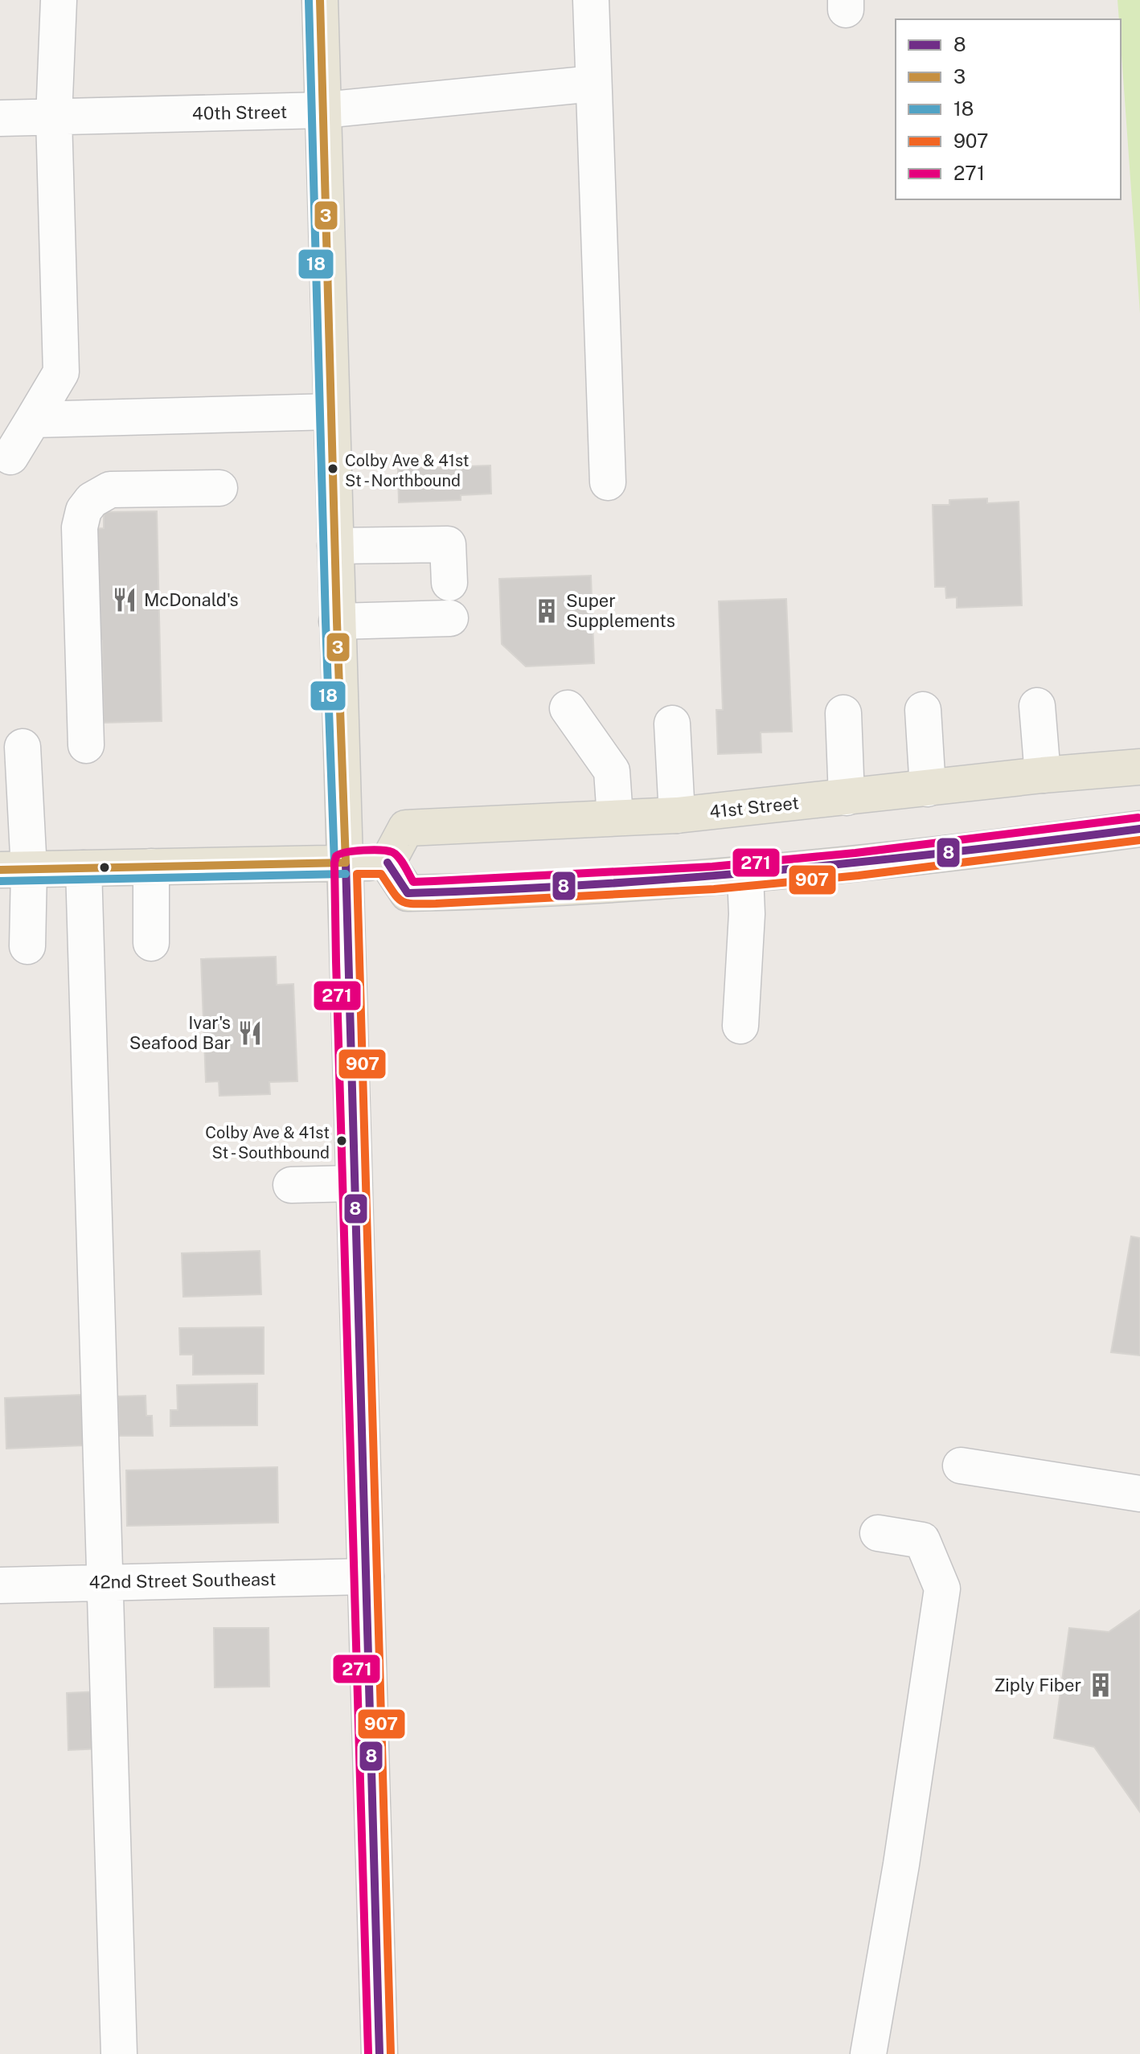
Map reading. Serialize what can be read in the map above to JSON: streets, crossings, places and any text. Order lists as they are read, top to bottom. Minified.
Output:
{"streets":{"main road":["41st Street"],"street":["40th Street","42nd Street Southeast"]},"places":{"other":["Colby Ave & 41st St - Northbound","Colby Ave & 41st St - Southbound"],"restaurant":["McDonald's","Ivar's Seafood Bar"],"building":["Super Supplements","Ziply Fiber"]},"lines":["transit line 3","transit line 18","transit line 271","transit line 8","transit line 907"],"legend":["8","3","18","907","271"]}
